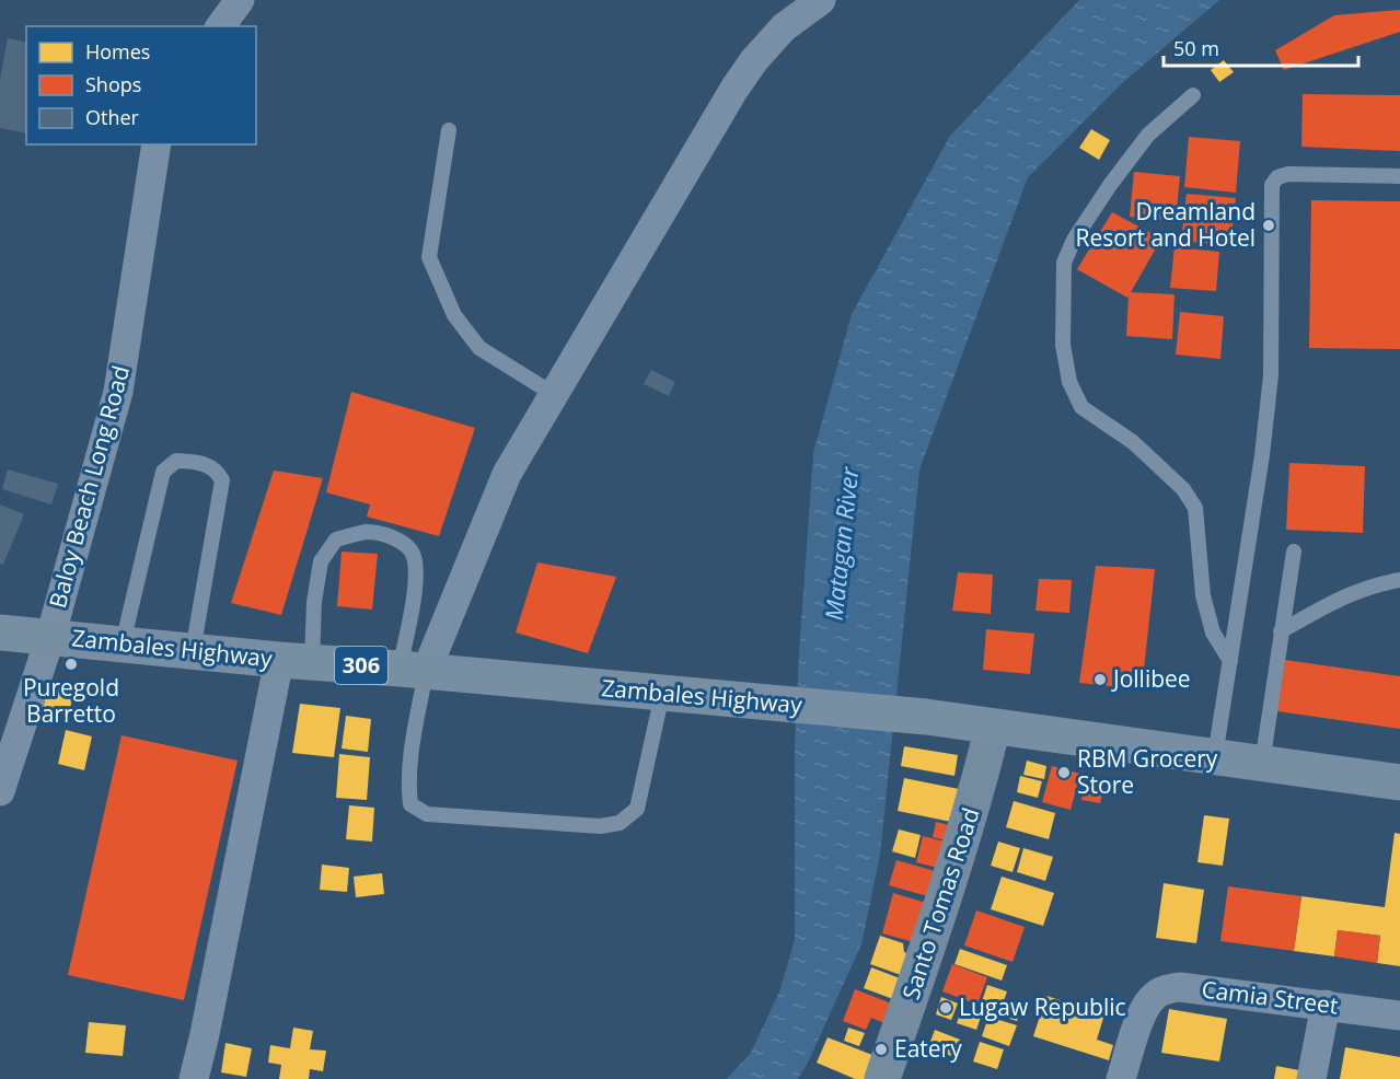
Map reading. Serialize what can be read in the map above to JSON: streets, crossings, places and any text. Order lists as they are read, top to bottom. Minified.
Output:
{"streets":{"main road":["Zambales Highway","306"],"street":["Baloy Beach Long Road","Santo Tomas Road","Camia Street"]},"crossings":[["Baloy Beach Long Road","Zambales Highway"],["Zambales Highway","Santo Tomas Road"]],"water":["Matagan River"],"places":["Dreamland Resort and Hotel","Puregold Barretto","Jollibee","RBM Grocery Store","Lugaw Republic","Eatery"],"legend":["Homes","Shops","Other"],"scale_bar":"50 m"}
